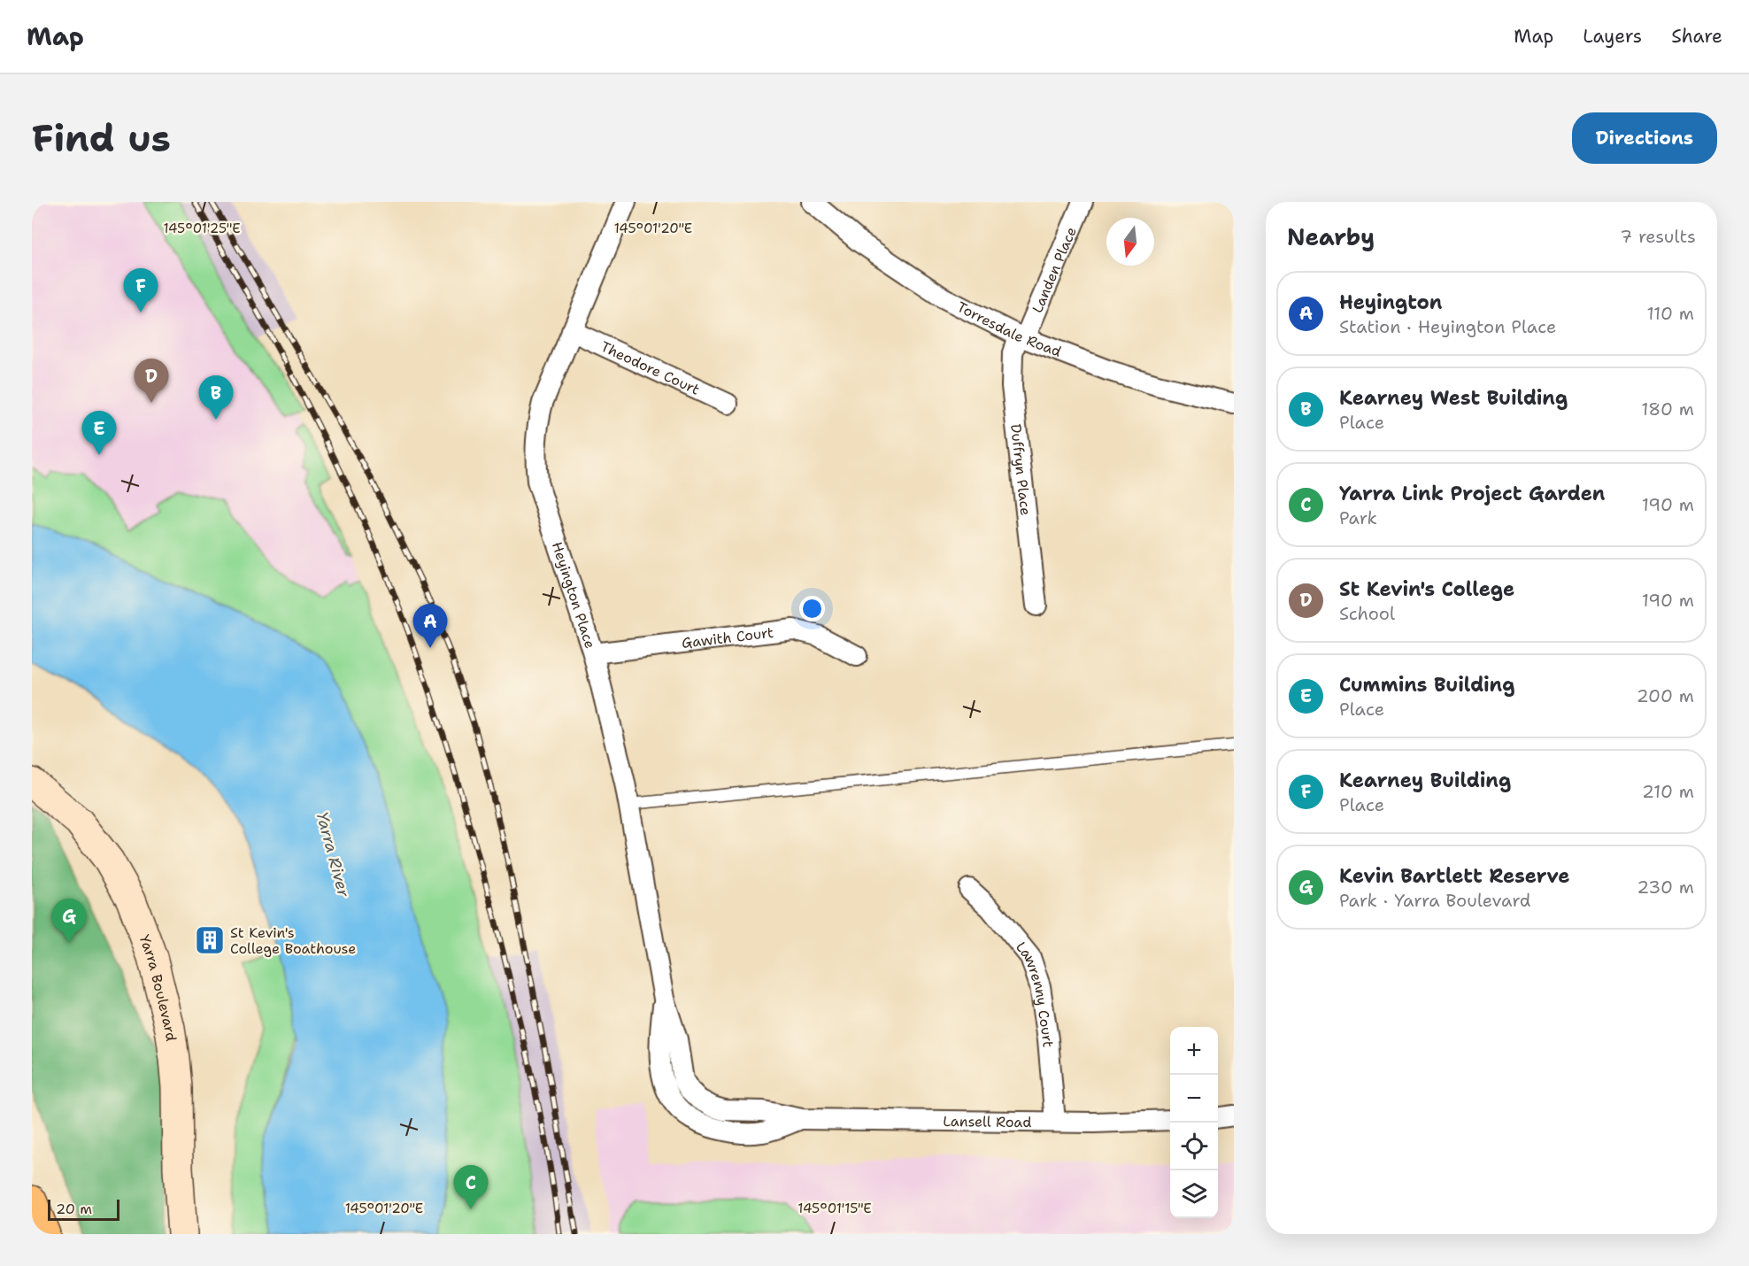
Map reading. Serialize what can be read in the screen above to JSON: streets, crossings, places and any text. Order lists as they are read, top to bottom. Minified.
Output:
{"streets":{"street":["Landen Place","Torresdale Road","Theodore Court","Duffryn Place","Heyington Place","Gawith Court","Yarra Boulevard","Lawrenny Court","Lansell Road"]},"crossings":[["Landen Place","Torresdale Road"],["Landen Place","Duffryn Place"],["Torresdale Road","Duffryn Place"],["Theodore Court","Heyington Place"],["Heyington Place","Gawith Court"],["Heyington Place","Lansell Road"],["Lawrenny Court","Lansell Road"]],"water":["Yarra River"],"places":{"building":["St Kevin's College Boathouse"]},"scale_bar":"20 m","north":"bottom","page":{"header":"Map","nav":["Map","Layers","Share"],"buttons":"Directions","title":"Find us","heading":["Nearby","7 results"],"pins":["F","D","B","E","A","G","C"],"list":[{"mark":"A","name":"Heyington","note":"Station · Heyington Place","value":"110 m"},{"mark":"B","name":"Kearney West Building","note":"Place","value":"180 m"},{"mark":"C","name":"Yarra Link Project Garden","note":"Park","value":"190 m"},{"mark":"D","name":"St Kevin's College","note":"School","value":"190 m"},{"mark":"E","name":"Cummins Building","note":"Place","value":"200 m"},{"mark":"F","name":"Kearney Building","note":"Place","value":"210 m"},{"mark":"G","name":"Kevin Bartlett Reserve","note":"Park · Yarra Boulevard","value":"230 m"}],"map_buttons":["+","−"],"scale":"20 m"},"coordinates":["145°01'25\"E","145°01'20\"E","145°01'15\"E"]}
